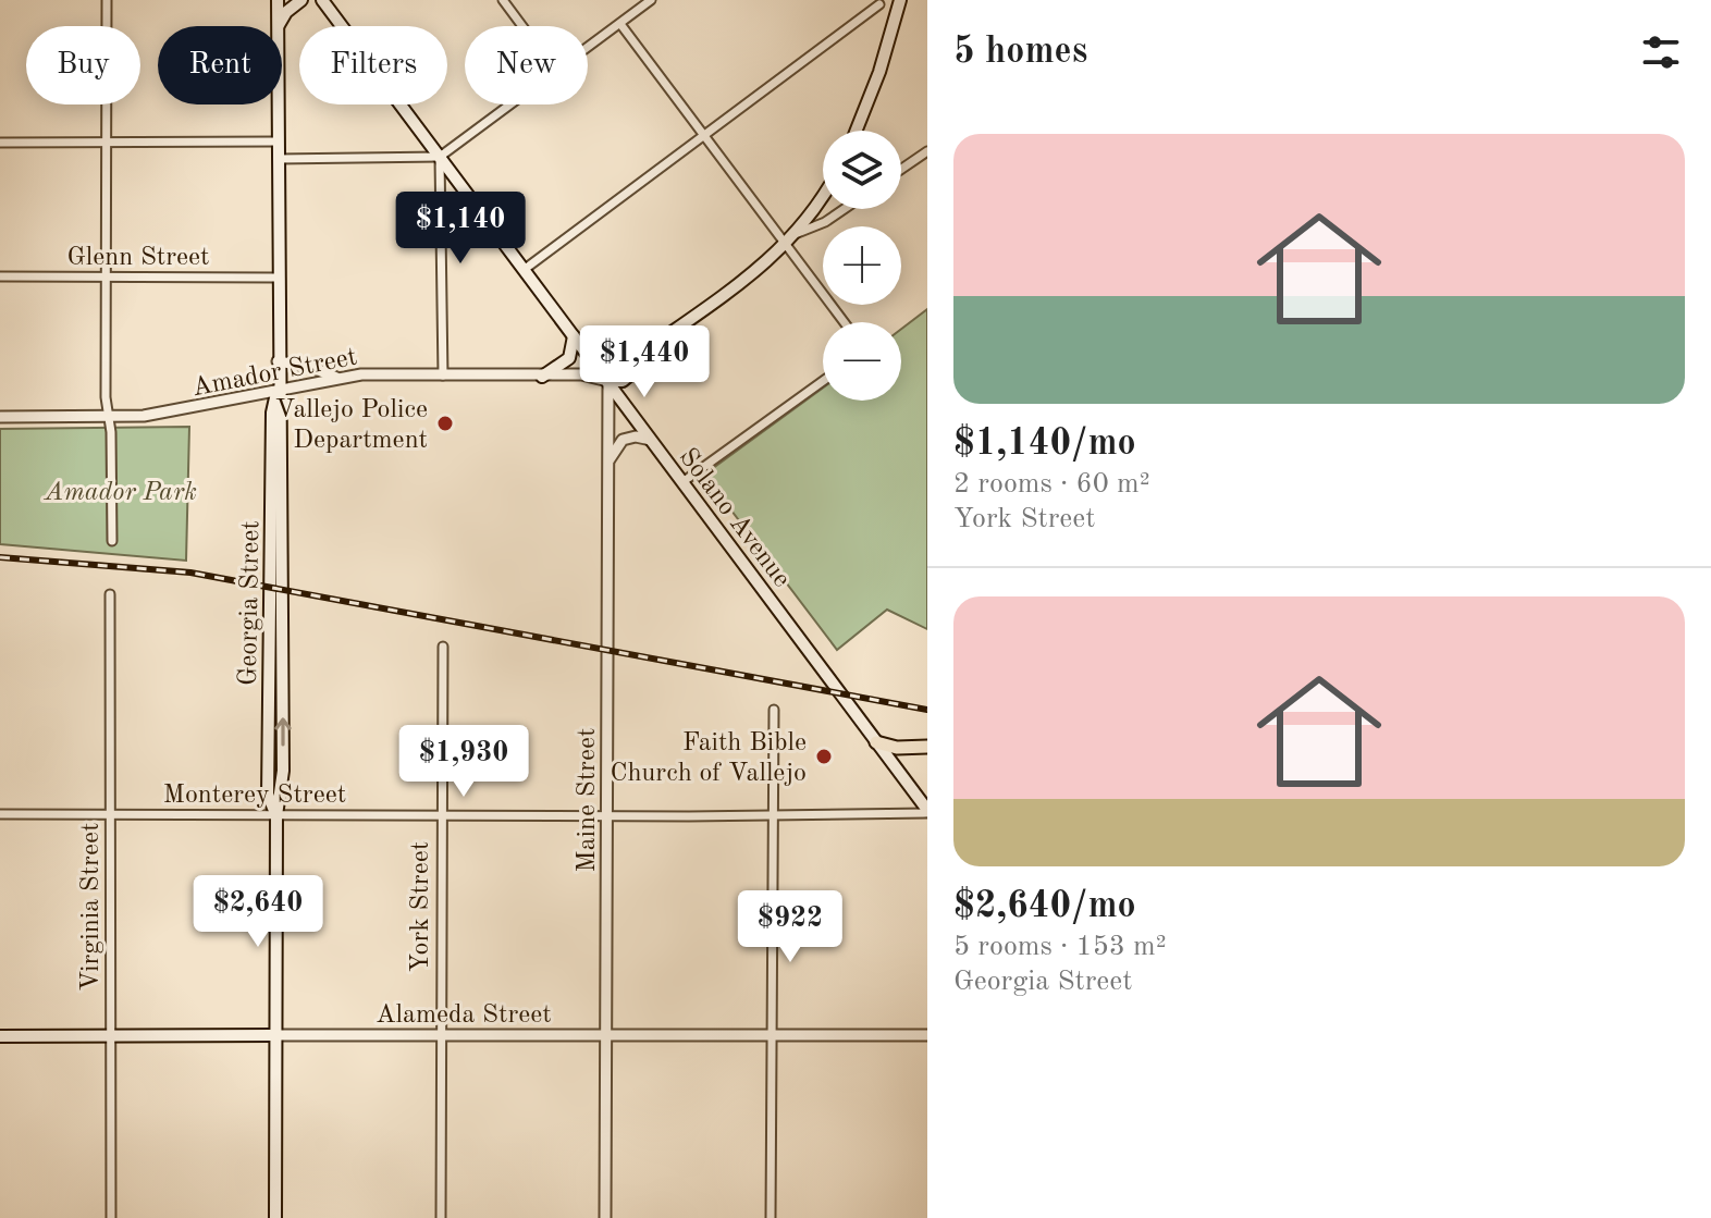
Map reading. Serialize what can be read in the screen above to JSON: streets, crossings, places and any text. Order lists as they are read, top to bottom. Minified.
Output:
{"streets":{"main road":["Solano Avenue","Georgia Street","Alameda Street"],"street":["Glenn Street","Amador Street","Monterey Street","Maine Street","Virginia Street","York Street"]},"crossings":[["Glenn Street","Georgia Street"],["Amador Street","Solano Avenue"],["Amador Street","Georgia Street"],["Amador Street","Maine Street"],["Solano Avenue","Monterey Street"],["Solano Avenue","Maine Street"],["Georgia Street","Monterey Street"],["Georgia Street","Alameda Street"],["Monterey Street","Maine Street"],["Monterey Street","Virginia Street"],["Monterey Street","York Street"],["Maine Street","Alameda Street"],["Virginia Street","Alameda Street"],["York Street","Alameda Street"]],"parks":["Amador Park"],"places":["Vallejo Police Department","Faith Bible Church of Vallejo"],"page":{"heading":"5 homes","chip":["Buy","Rent","Filters","New"],"list":[{"name":"$1,140/mo","note":"2 rooms · 60 m² · York Street"},{"name":"$2,640/mo","note":"5 rooms · 153 m² · Georgia Street"}],"map_buttons":["+","−"],"price":["$1,140","$1,440","$1,930","$2,640","$922"]}}
